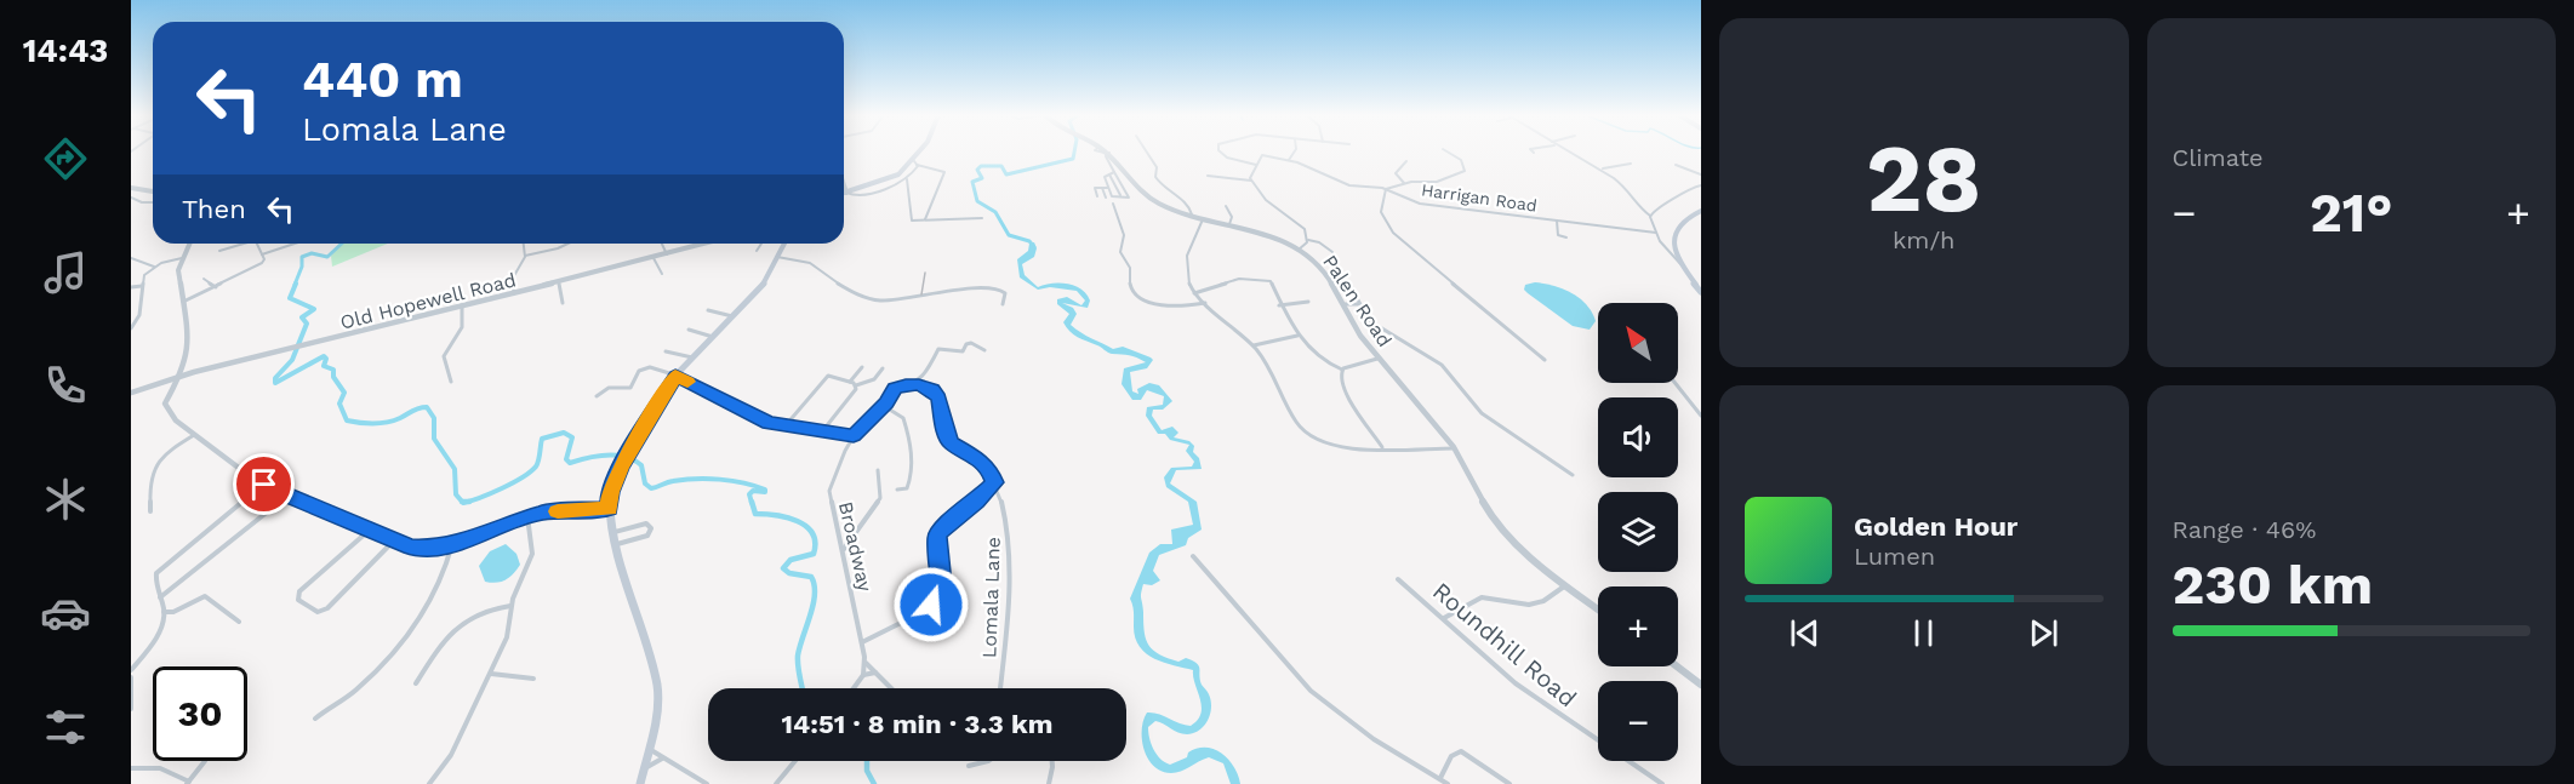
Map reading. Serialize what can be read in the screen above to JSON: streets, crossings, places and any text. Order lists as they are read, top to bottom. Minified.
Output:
{"streets":{"street":["Harrigan Road","Old Hopewell Road","Palen Road","Broadway","Lomala Lane","Roundhill Road"]},"crossings":[["Broadway","Lomala Lane"]],"north":"top left","page":{"tabs":"14:43","tile":[["28","km/h"],"Climate",["Range · 46%","230 km"]],"turn":["440 m","Lomala Lane"],"then":"Then","heat":["−","21°","+"],"map_buttons":["+","−"],"song":["Golden Hour","Lumen"],"limit":"30","trip":"14:51 · 8 min · 3.3 km"}}
